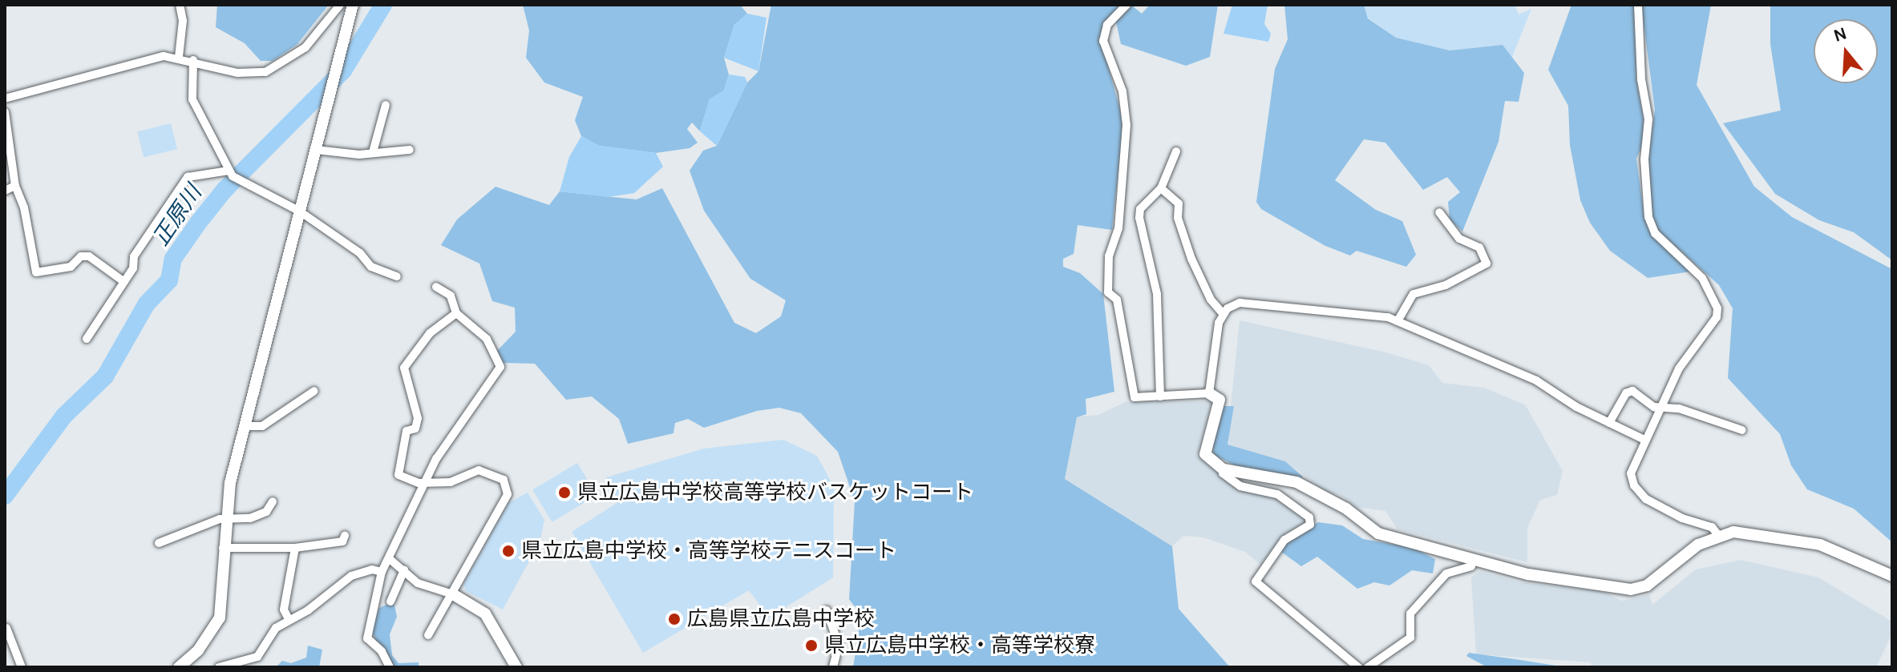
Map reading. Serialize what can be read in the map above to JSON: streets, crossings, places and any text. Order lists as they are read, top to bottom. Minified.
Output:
{"water":["正原川"],"places":["県立広島中学校高等学校バスケットコート","県立広島中学校・高等学校テニスコート","広島県立広島中学校","県立広島中学校・高等学校寮"],"north":"top"}
